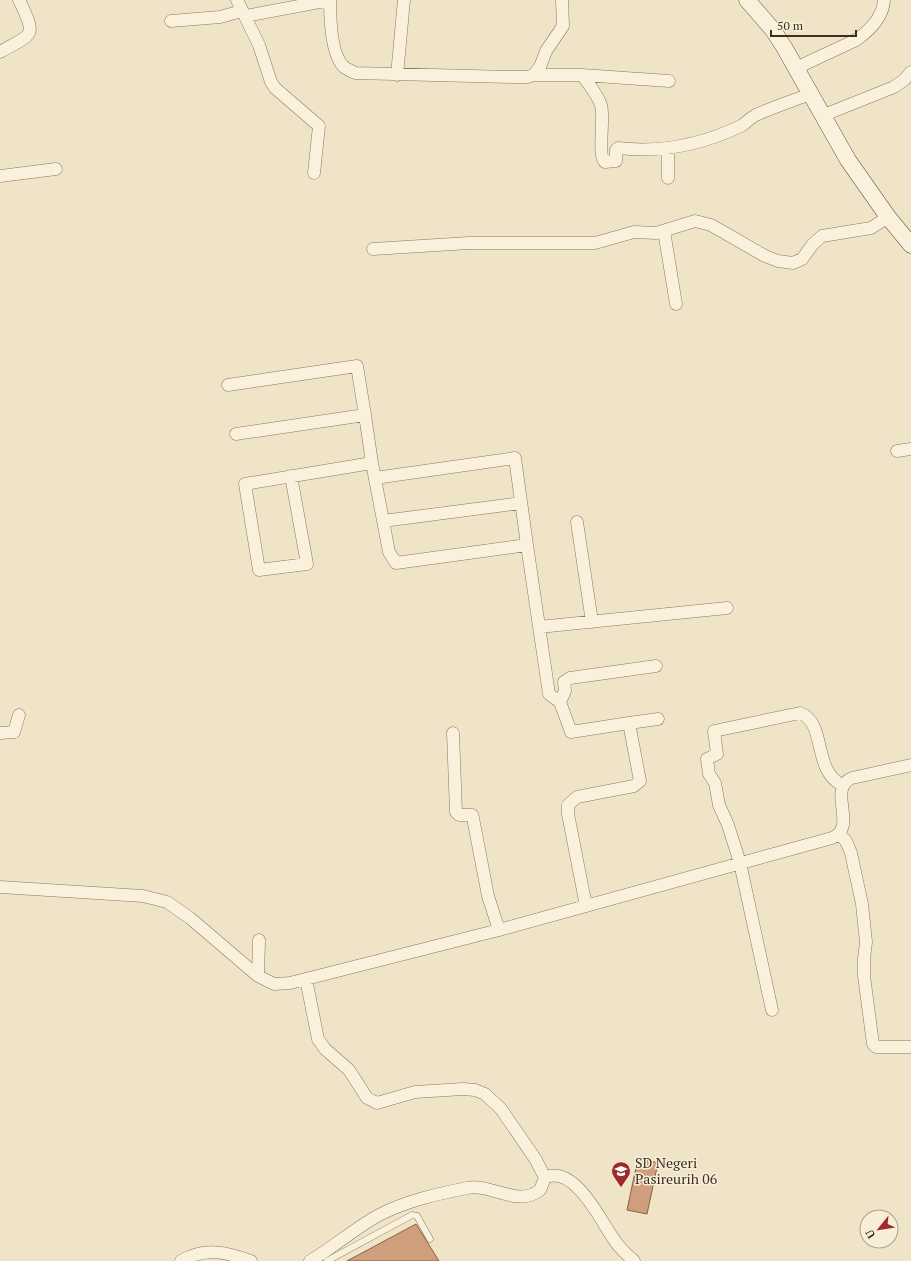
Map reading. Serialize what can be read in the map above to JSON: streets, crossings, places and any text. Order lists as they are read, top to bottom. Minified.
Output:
{"places":{"school or university":["SD Negeri Pasireurih 06"]},"scale_bar":"50 m","north":"bottom left"}
